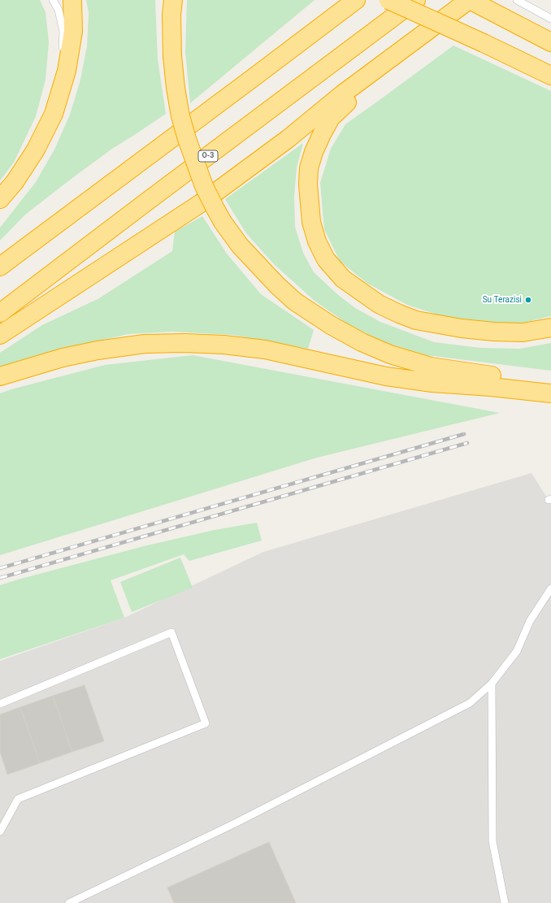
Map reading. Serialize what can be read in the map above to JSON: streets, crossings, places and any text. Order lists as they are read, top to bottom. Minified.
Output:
{"streets":{"highway":["O-3"]},"places":["Su Terazisi"]}
